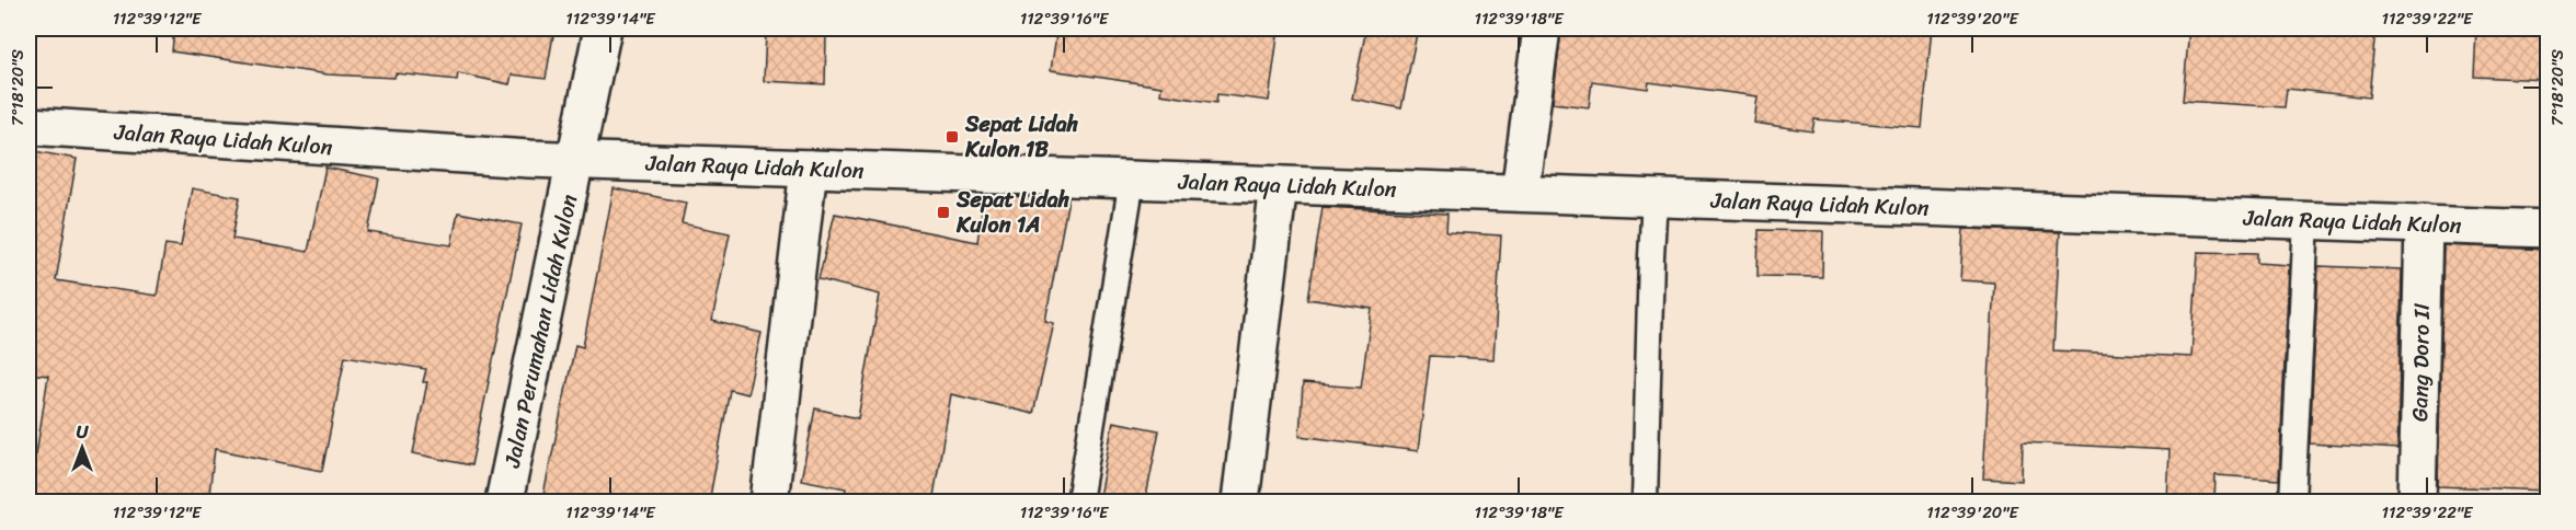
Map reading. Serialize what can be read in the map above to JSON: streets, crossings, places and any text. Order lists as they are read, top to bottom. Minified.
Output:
{"streets":{"main road":["Jalan Raya Lidah Kulon","Jalan Perumahan Lidah Kulon","Gang Doro II"]},"crossings":[["Jalan Raya Lidah Kulon","Jalan Perumahan Lidah Kulon"],["Jalan Raya Lidah Kulon","Gang Doro II"]],"places":{"transit":["Sepat Lidah Kulon 1B","Sepat Lidah Kulon 1A"]},"north":"top","coordinates":["112°39'12\"E","112°39'14\"E","112°39'16\"E","112°39'18\"E","112°39'20\"E","112°39'22\"E","7°18'20\"S"]}
